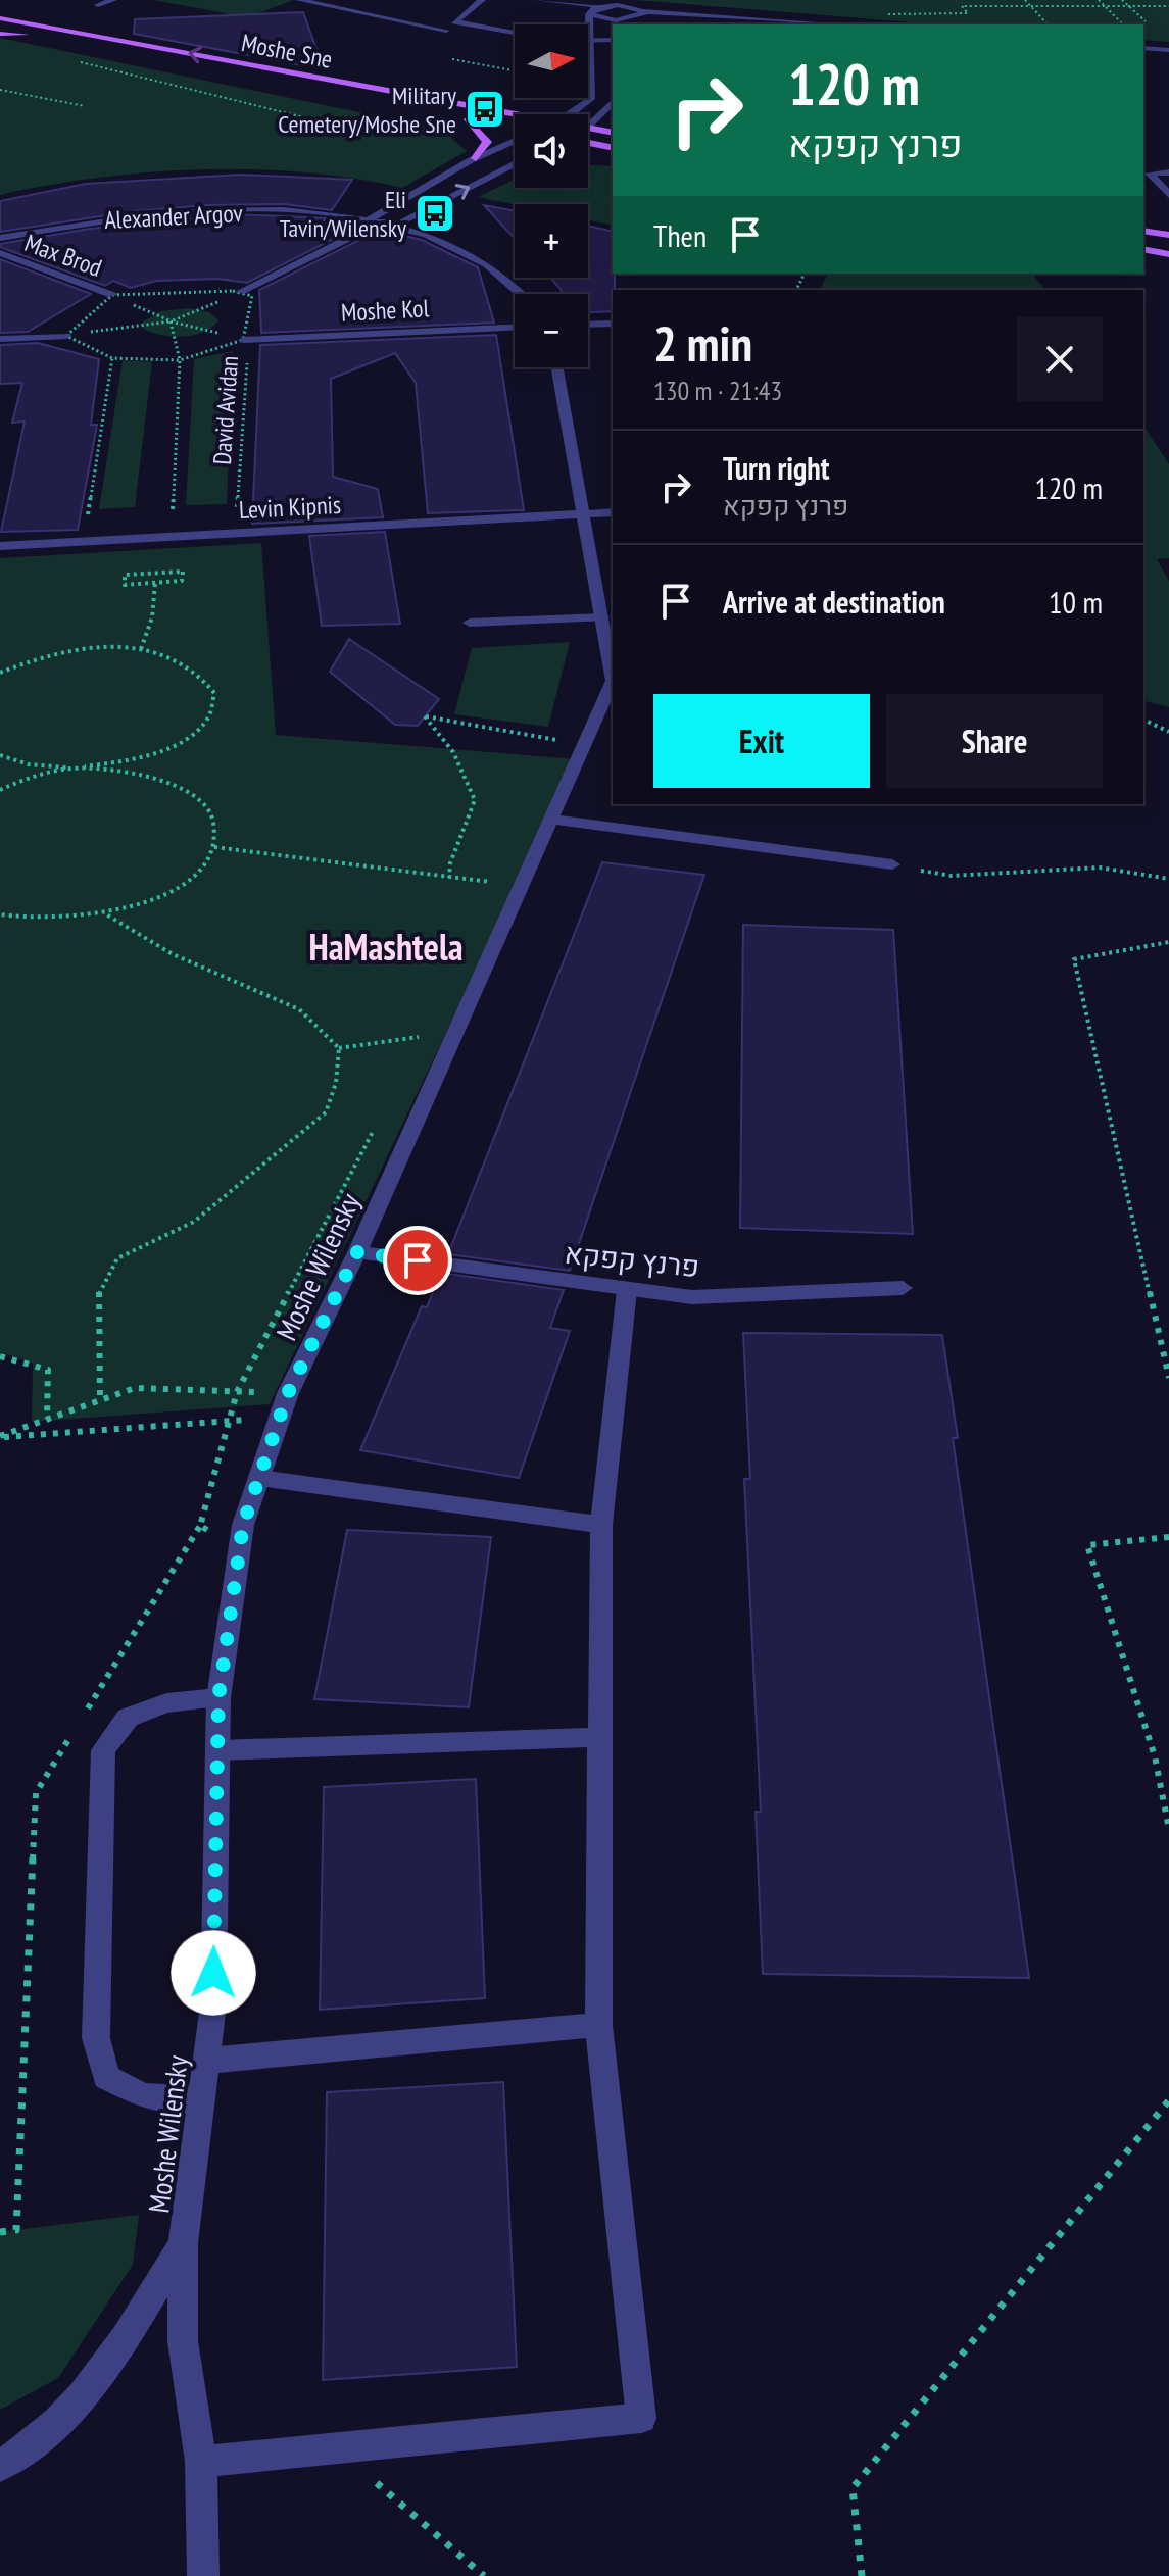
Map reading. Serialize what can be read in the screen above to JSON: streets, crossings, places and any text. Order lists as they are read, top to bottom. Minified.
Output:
{"streets":{"main road":["Moshe Sne"],"street":["Alexander Argov","Max Brod","Moshe Kol","Levin Kipnis","פרנץ קפקא","Moshe Wilensky"],"path":["David Avidan"]},"crossings":[["Moshe Kol","David Avidan"],["David Avidan","Levin Kipnis"],["Levin Kipnis","Moshe Wilensky"],["פרנץ קפקא","Moshe Wilensky"]],"one_way":["Moshe Sne"],"districts":["HaMashtela"],"places":{"bus stop":["Military Cemetery/Moshe Sne","Eli Tavin/Wilensky"]},"north":"right","page":{"map_buttons":["+","−"],"turn":["120 m","פרנץ קפקא"],"then":"Then","heading":["2 min","130 m · 21:43"],"list":[{"name":"Turn right","note":"פרנץ קפקא","value":"120 m"},{"name":"Arrive at destination","value":"10 m"}],"buttons":["Exit","Share"]}}
